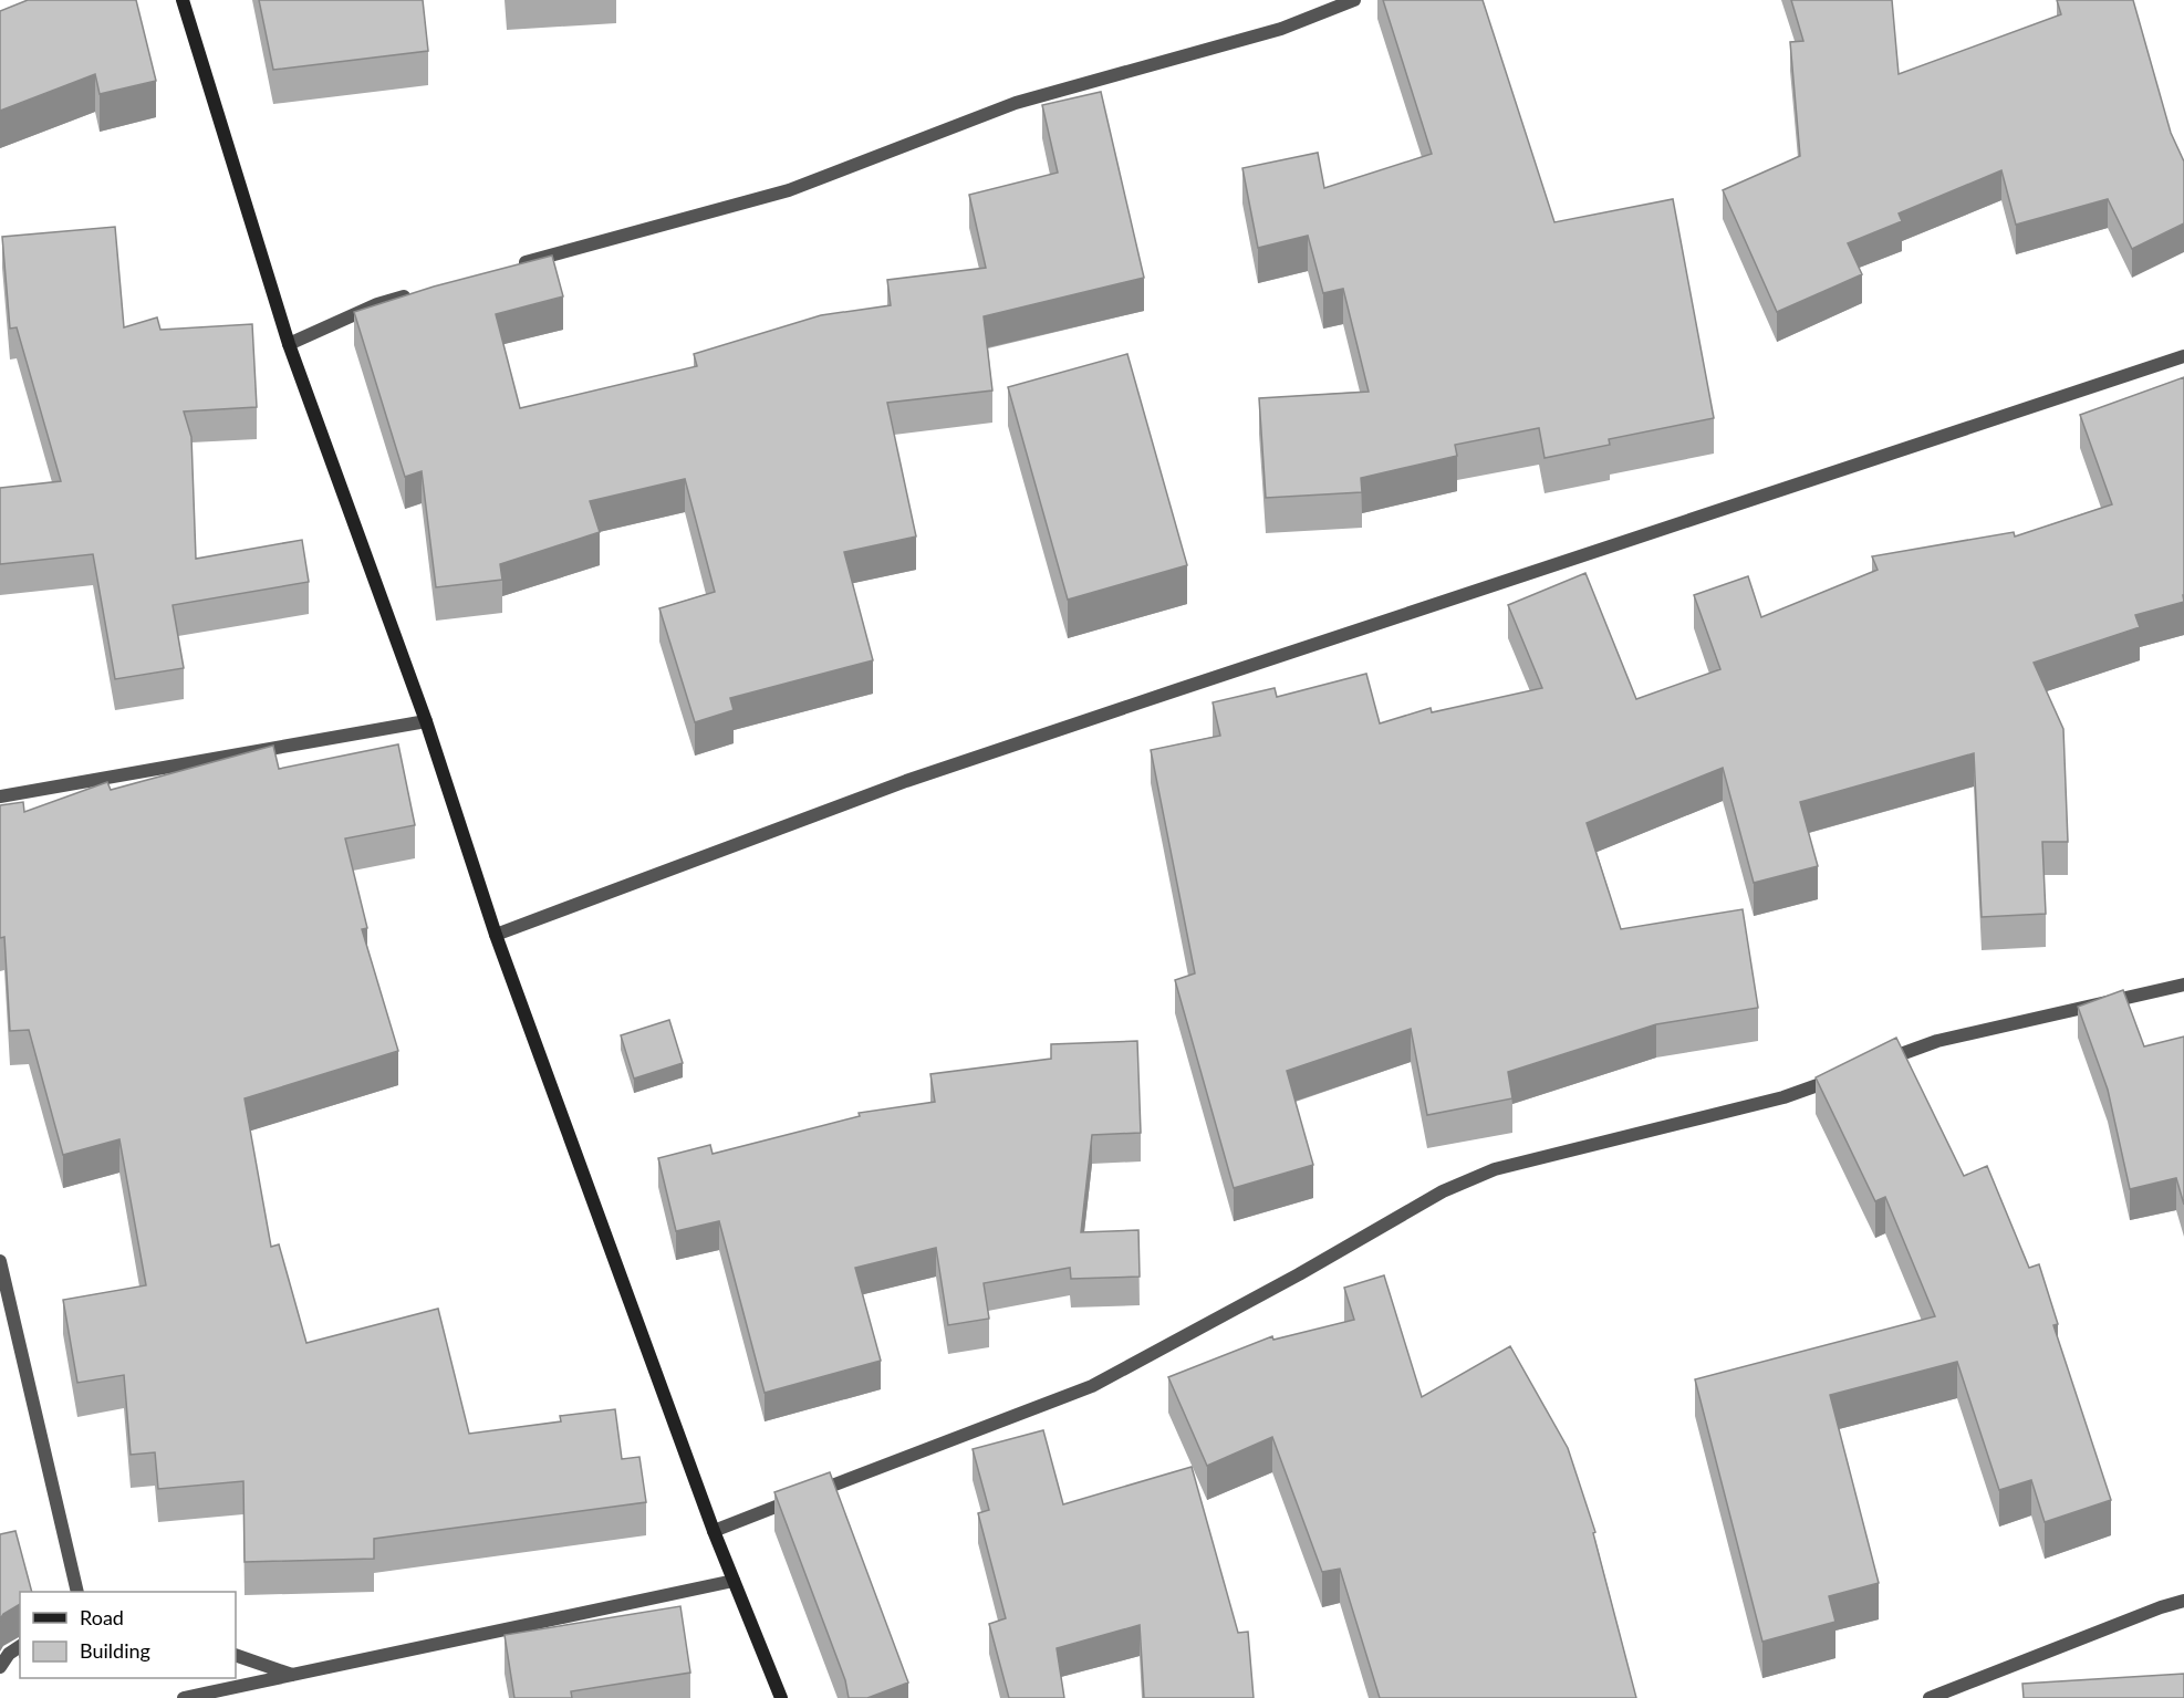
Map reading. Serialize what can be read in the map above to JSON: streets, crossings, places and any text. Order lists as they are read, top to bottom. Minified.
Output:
{"legend":["Road","Building"]}
